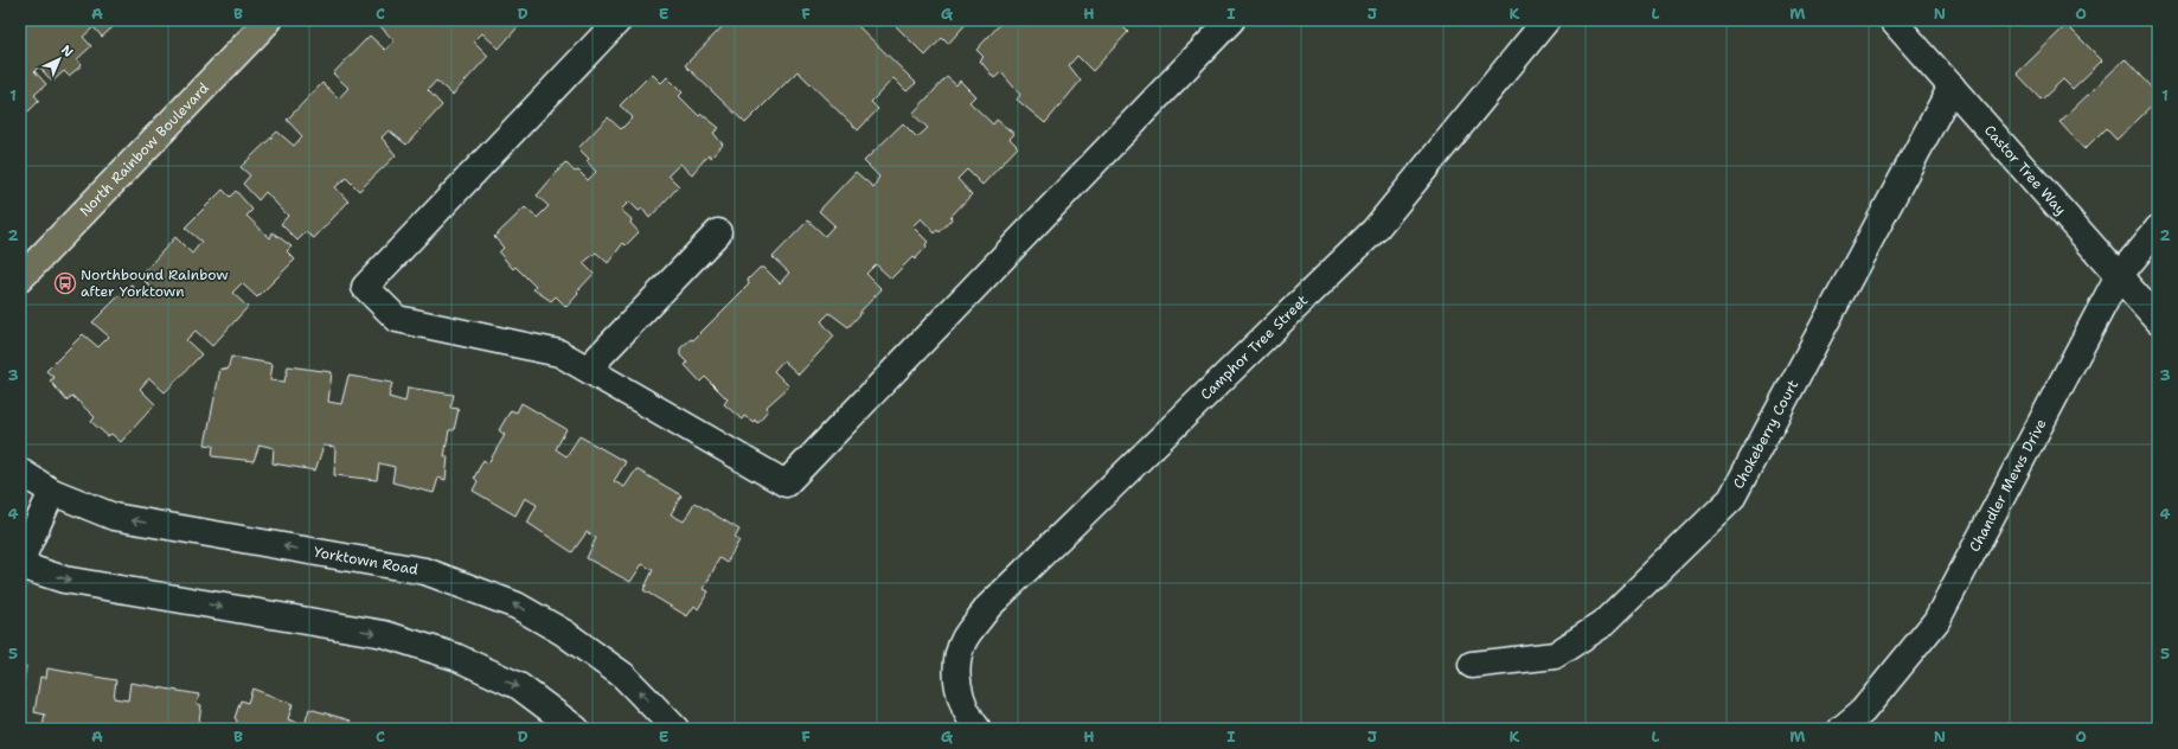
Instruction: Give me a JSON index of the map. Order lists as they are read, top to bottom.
{
  "streets": {
    "main road": ["North Rainbow Boulevard"],
    "street": [
      "Castor Tree Way",
      "Camphor Tree Street",
      "Chokeberry Court",
      "Chandler Mews Drive",
      "Yorktown Road"
    ]
  },
  "crossings": [
    ["Castor Tree Way", "Chokeberry Court"],
    ["Castor Tree Way", "Chandler Mews Drive"]
  ],
  "places": {
    "bus stop": ["Northbound Rainbow after Yorktown"]
  },
  "north": "top right",
  "grid": {
    "columns": [
      "A",
      "B",
      "C",
      "D",
      "E",
      "F",
      "G",
      "H",
      "I",
      "J",
      "K",
      "L",
      "M",
      "N",
      "O"
    ],
    "rows": [
      "1",
      "2",
      "3",
      "4",
      "5"
    ]
  }
}
